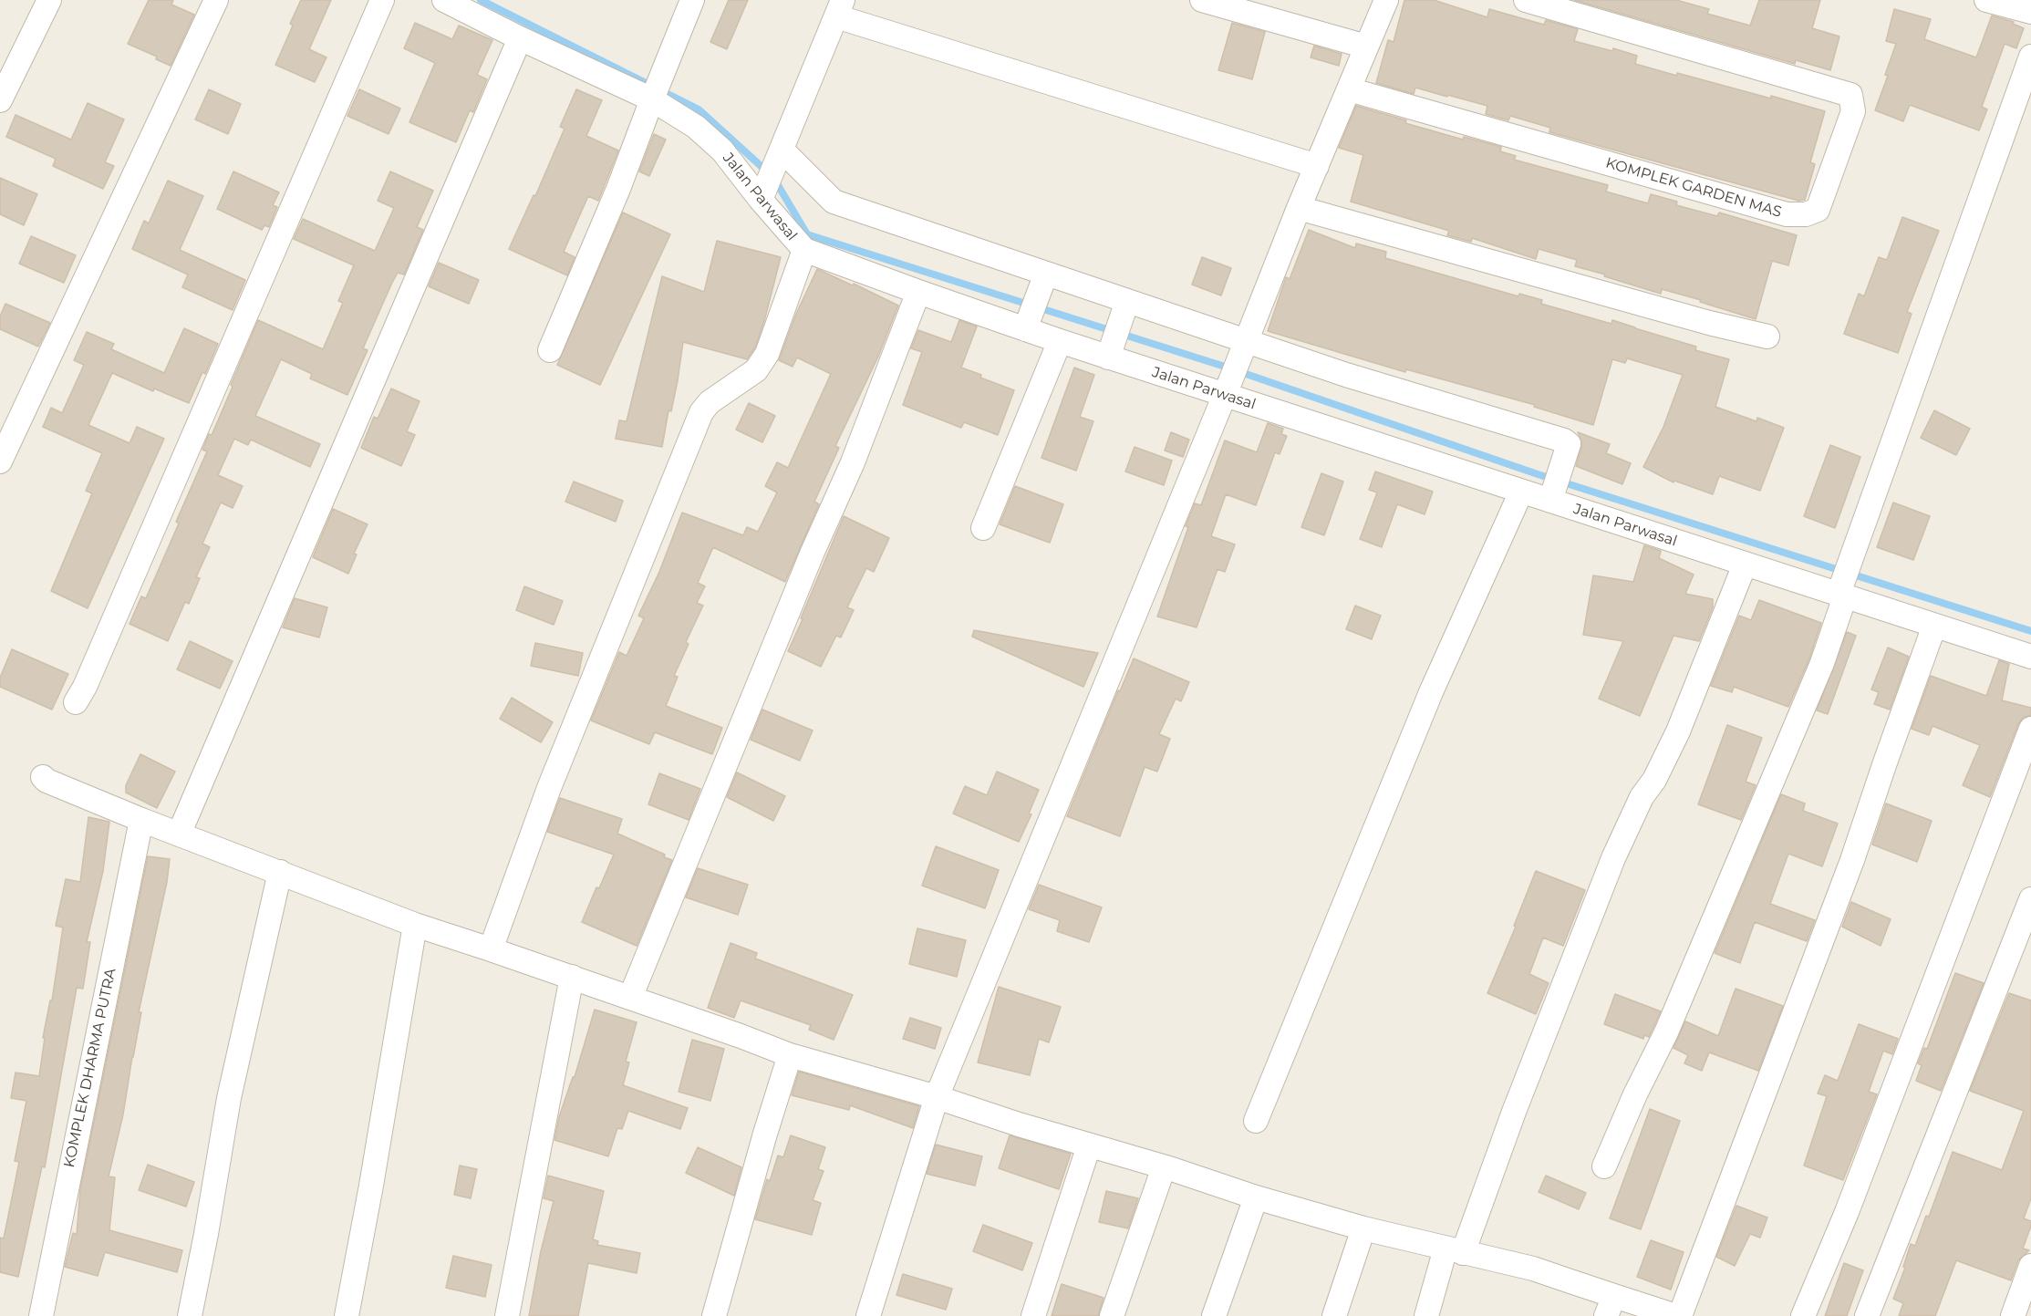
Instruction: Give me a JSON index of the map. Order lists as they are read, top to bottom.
{
  "streets": {
    "street": ["KOMPLEK GARDEN MAS", "Jalan Parwasal", "KOMPLEK DHARMA PUTRA"]
  }
}
